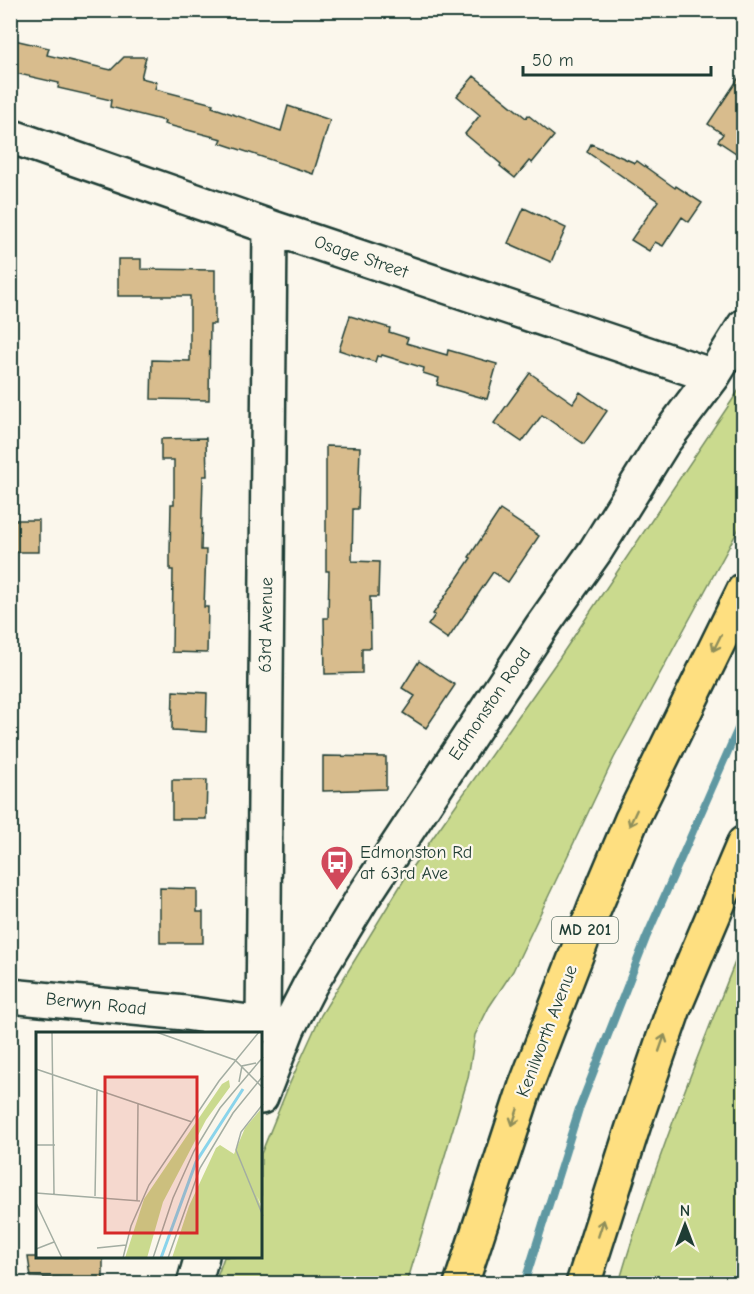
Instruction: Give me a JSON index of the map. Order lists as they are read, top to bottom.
{
  "streets": {
    "main road": ["MD 201", "Kenilworth Avenue"],
    "street": [
      "Osage Street",
      "63rd Avenue",
      "Edmonston Road",
      "Berwyn Road"
    ]
  },
  "crossings": [
    ["Osage Street", "63rd Avenue"],
    ["Osage Street", "Edmonston Road"],
    ["63rd Avenue", "Edmonston Road"],
    ["63rd Avenue", "Berwyn Road"],
    ["Edmonston Road", "Berwyn Road"]
  ],
  "places": {
    "bus stop": ["Edmonston Rd at 63rd Ave"]
  },
  "scale_bar": "50 m",
  "north": "top"
}
